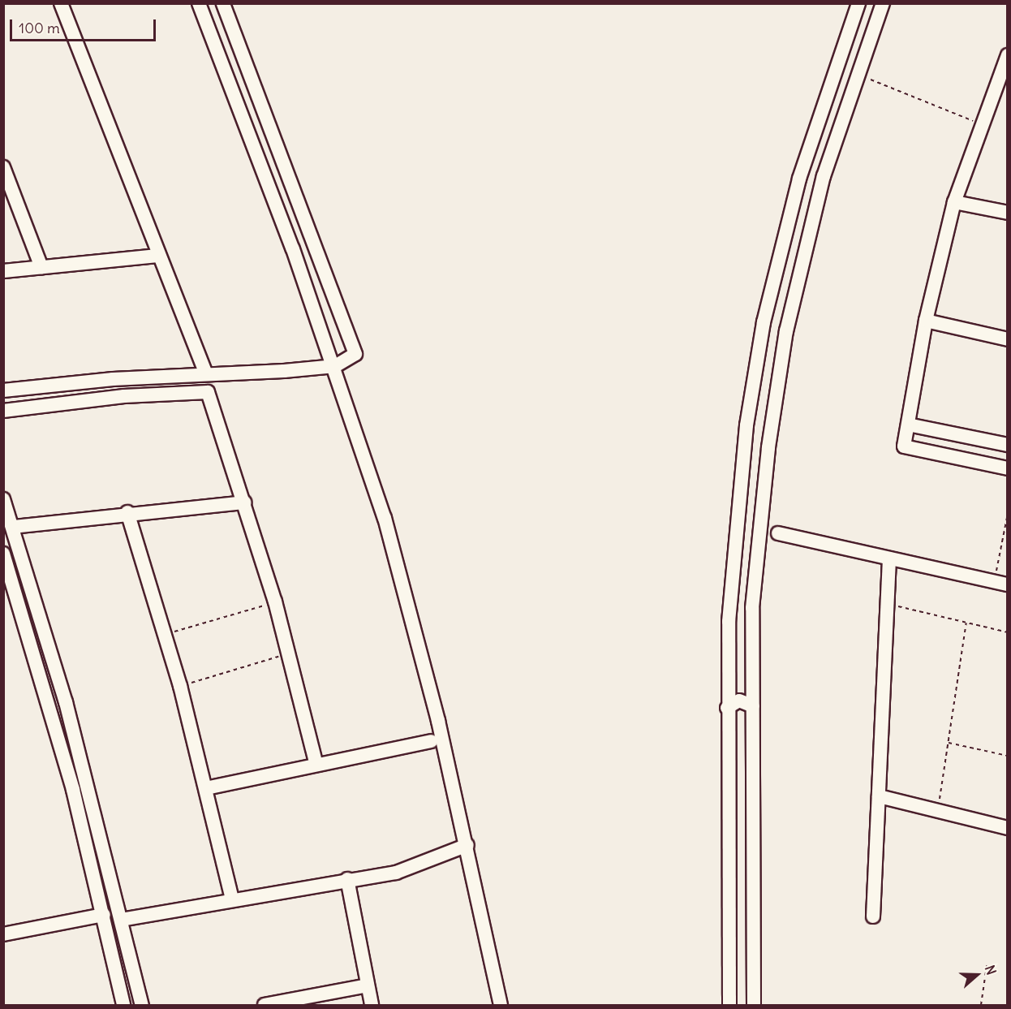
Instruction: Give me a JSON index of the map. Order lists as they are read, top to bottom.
{
  "scale_bar": "100 m",
  "north": "right"
}
